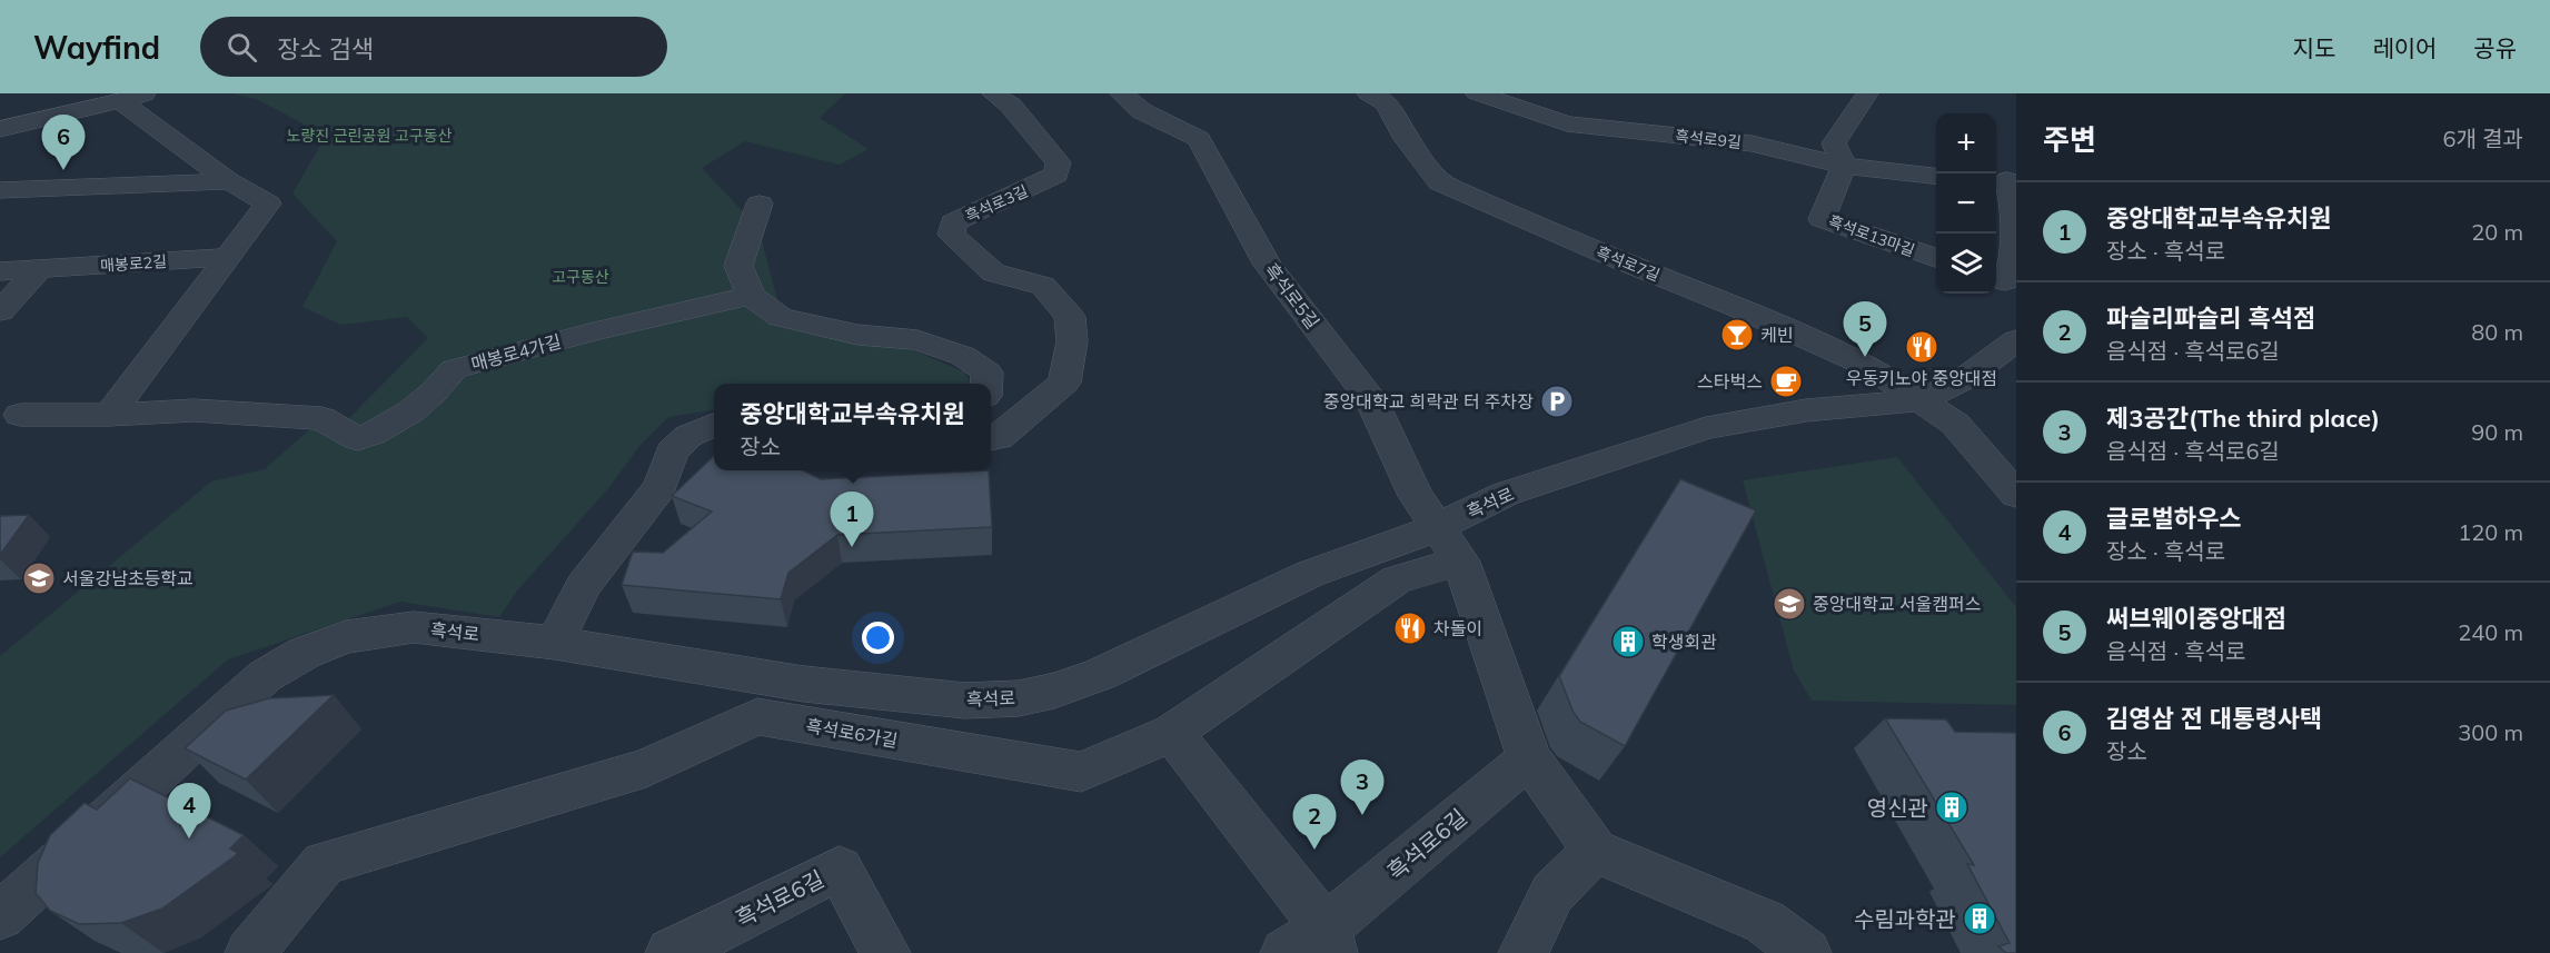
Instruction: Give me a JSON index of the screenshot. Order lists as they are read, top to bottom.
{
  "streets": {
    "street": [
      "흑석로9길",
      "흑석로3길",
      "흑석로13마길",
      "매봉로2길",
      "흑석로7길",
      "흑석로5길",
      "매봉로4가길",
      "흑석로",
      "흑석로6가길",
      "흑석로6길"
    ]
  },
  "crossings": [
    ["흑석로9길", "흑석로13마길"],
    ["흑석로7길", "흑석로"],
    ["흑석로5길", "흑석로"],
    ["흑석로5길", "흑석로6가길"],
    ["흑석로", "흑석로6가길"],
    ["흑석로6가길", "흑석로6길"]
  ],
  "parks": ["노량진 근린공원 고구동산", "고구동산"],
  "places": {
    "bar": ["케빈"],
    "restaurant": ["우동키노야 중앙대점", "차돌이"],
    "cafe": ["스타벅스"],
    "parking": ["중앙대학교 희락관 터 주차장"],
    "school or university": ["서울강남초등학교", "중앙대학교 서울캠퍼스"],
    "building": ["학생회관", "영신관", "수림과학관"]
  },
  "page": {
    "header": "Wayfind",
    "search": "장소 검색",
    "nav": ["지도", "레이어", "공유"],
    "heading": ["주변", "6개 결과"],
    "map_buttons": ["+", "−"],
    "pins": [
      "6",
      "5",
      "1",
      "3",
      "4",
      "2"
    ],
    "list": [
      {
        "mark": "1",
        "name": "중앙대학교부속유치원",
        "note": "장소 · 흑석로",
        "value": "20 m"
      },
      {
        "mark": "2",
        "name": "파슬리파슬리 흑석점",
        "note": "음식점 · 흑석로6길",
        "value": "80 m"
      },
      {
        "mark": "3",
        "name": "제3공간(The third place)",
        "note": "음식점 · 흑석로6길",
        "value": "90 m"
      },
      {
        "mark": "4",
        "name": "글로벌하우스",
        "note": "장소 · 흑석로",
        "value": "120 m"
      },
      {
        "mark": "5",
        "name": "써브웨이중앙대점",
        "note": "음식점 · 흑석로",
        "value": "240 m"
      },
      {
        "mark": "6",
        "name": "김영삼 전 대통령사택",
        "note": "장소",
        "value": "300 m"
      }
    ],
    "popup": ["중앙대학교부속유치원", "장소"]
  }
}
